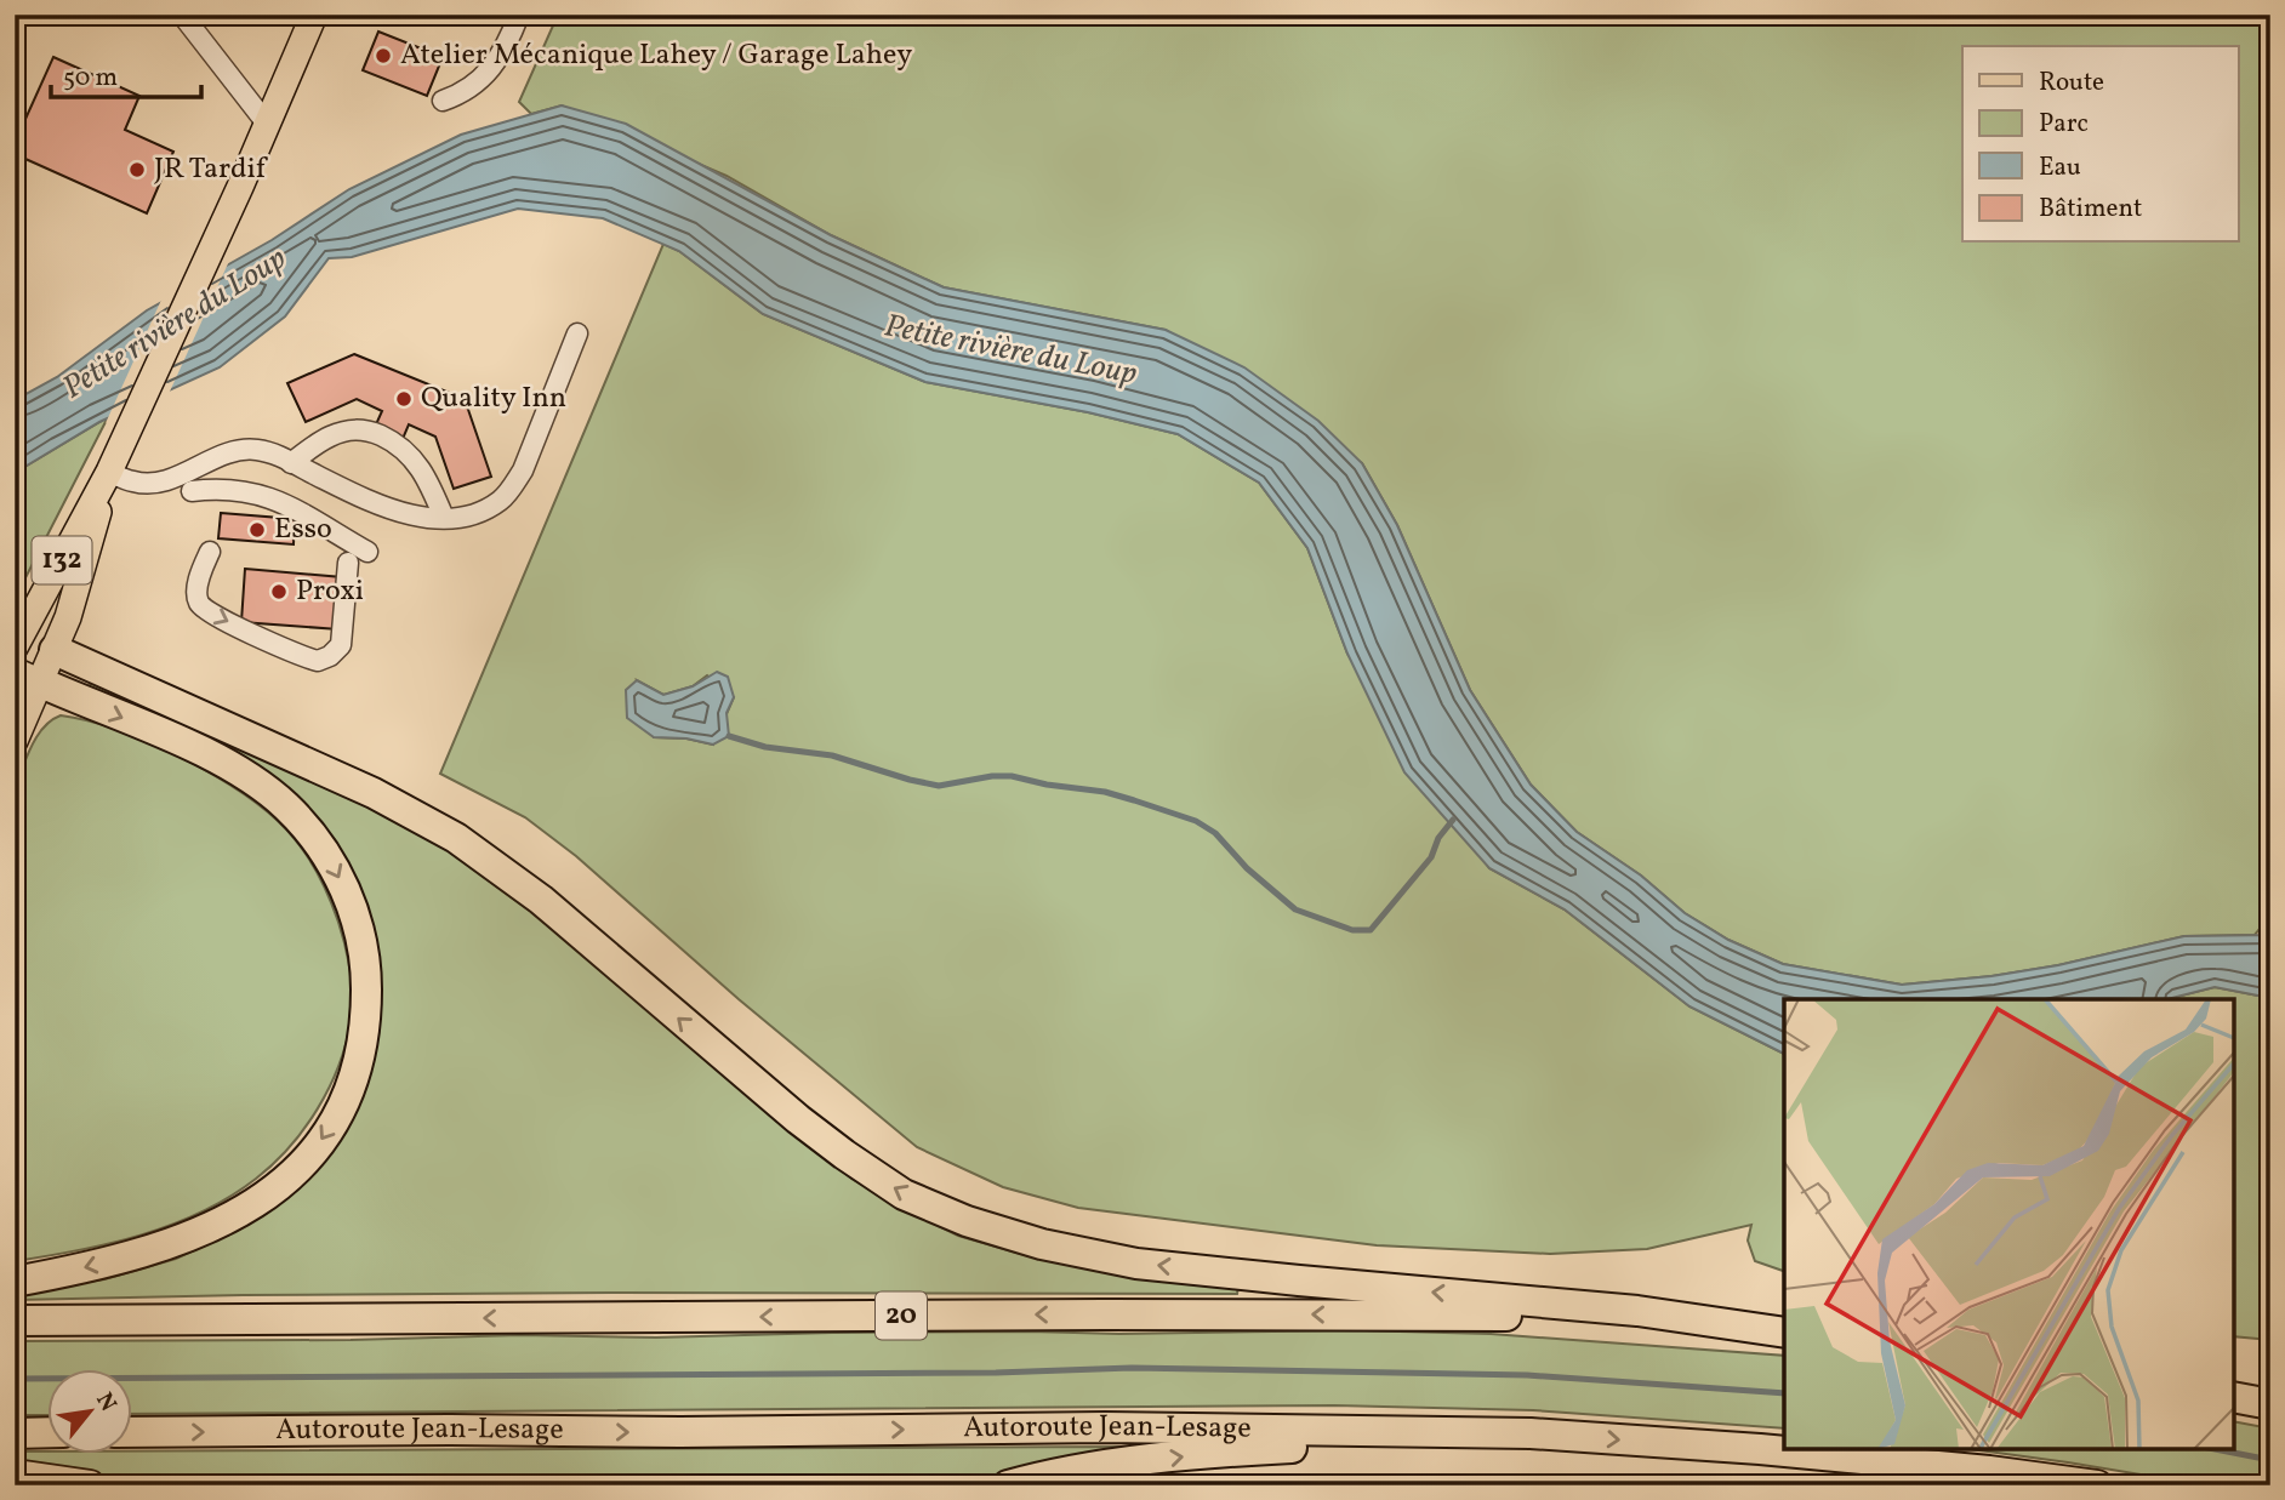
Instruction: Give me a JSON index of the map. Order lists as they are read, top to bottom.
{
  "streets": {
    "highway": ["20", "Autoroute Jean-Lesage"],
    "main road": ["132"]
  },
  "water": ["Petite rivière du Loup"],
  "places": [
    "Atelier Mécanique Lahey / Garage Lahey",
    "JR Tardif",
    "Quality Inn",
    "Esso",
    "Proxi"
  ],
  "legend": [
    "Route",
    "Parc",
    "Eau",
    "Bâtiment"
  ],
  "scale_bar": "50 m",
  "north": "top right"
}
